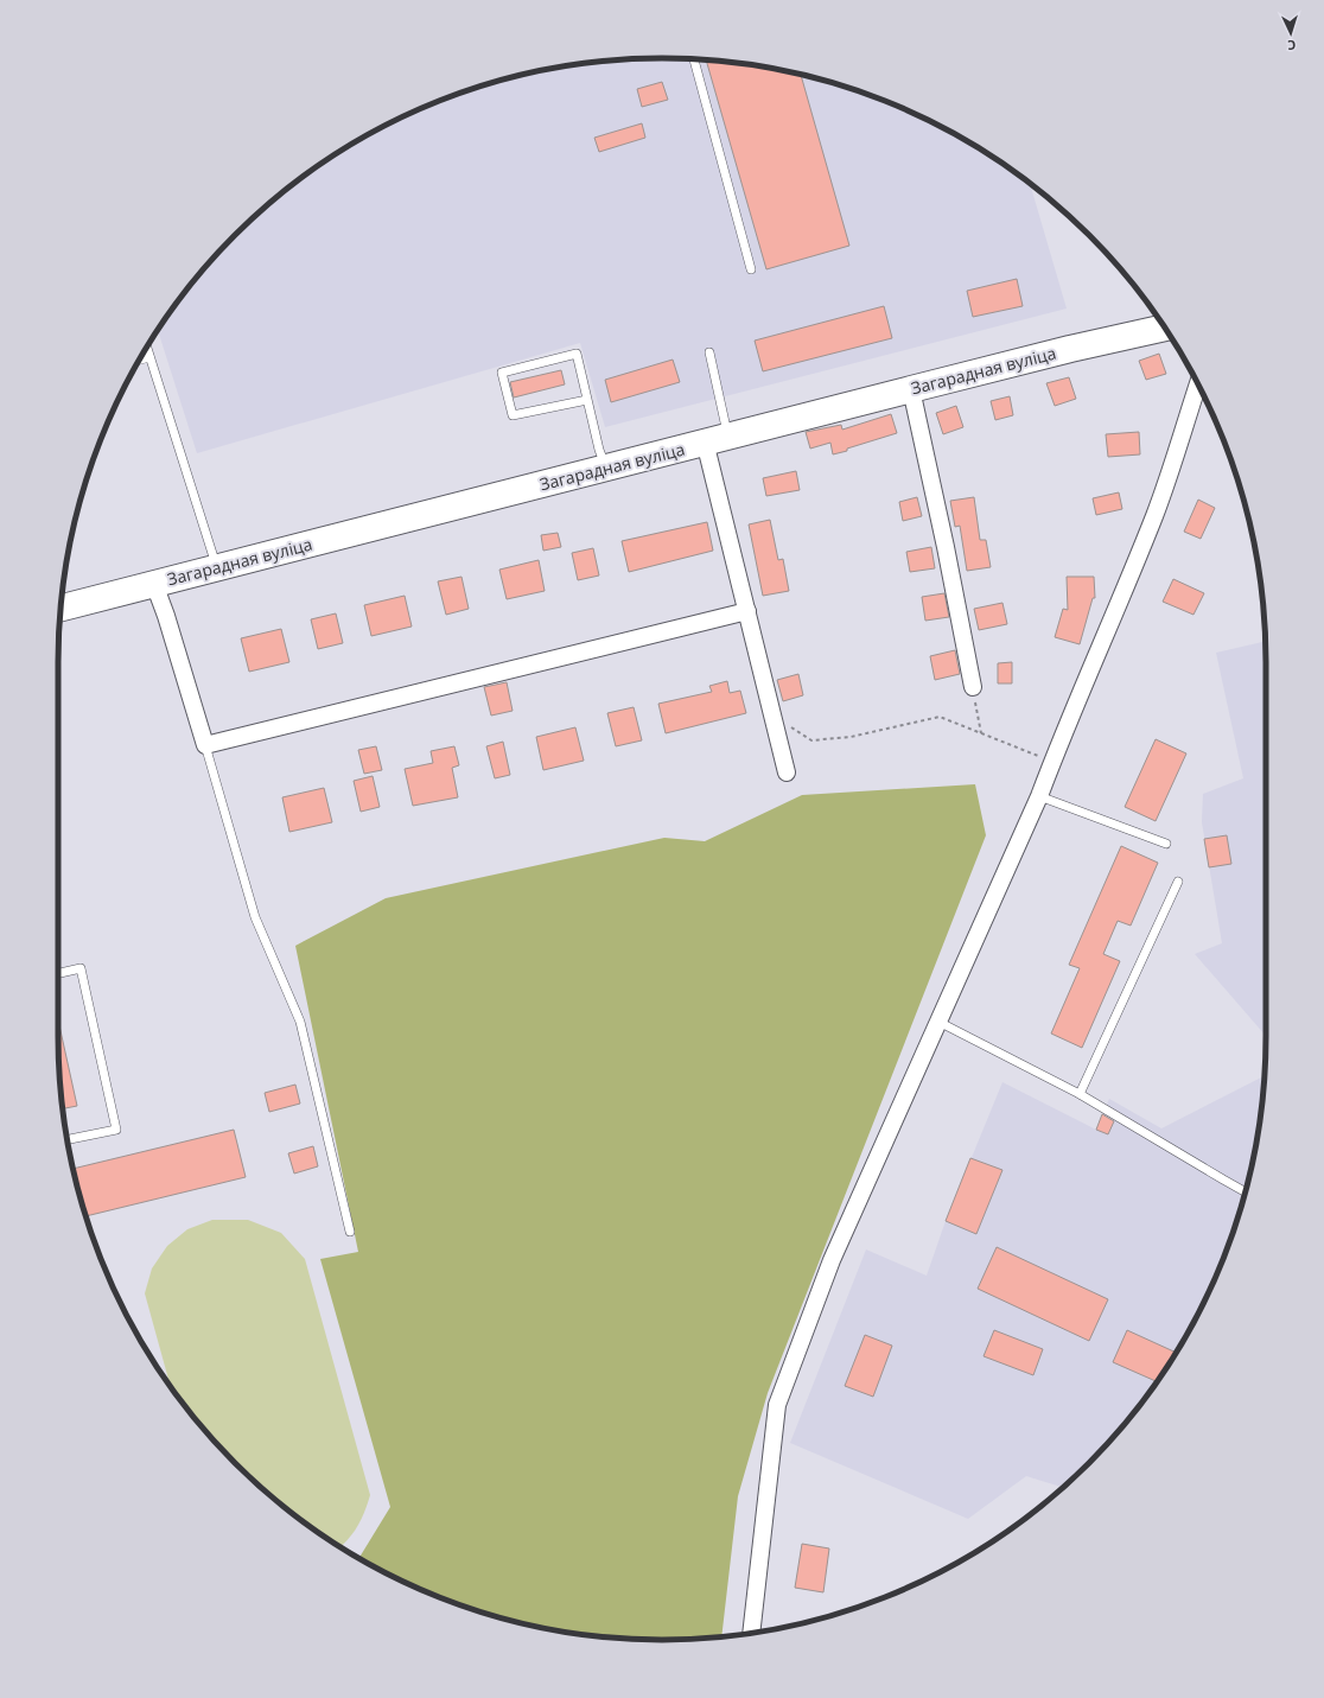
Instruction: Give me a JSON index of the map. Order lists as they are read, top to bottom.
{
  "streets": {
    "main road": ["Загарадная вуліца"]
  },
  "north": "bottom"
}
